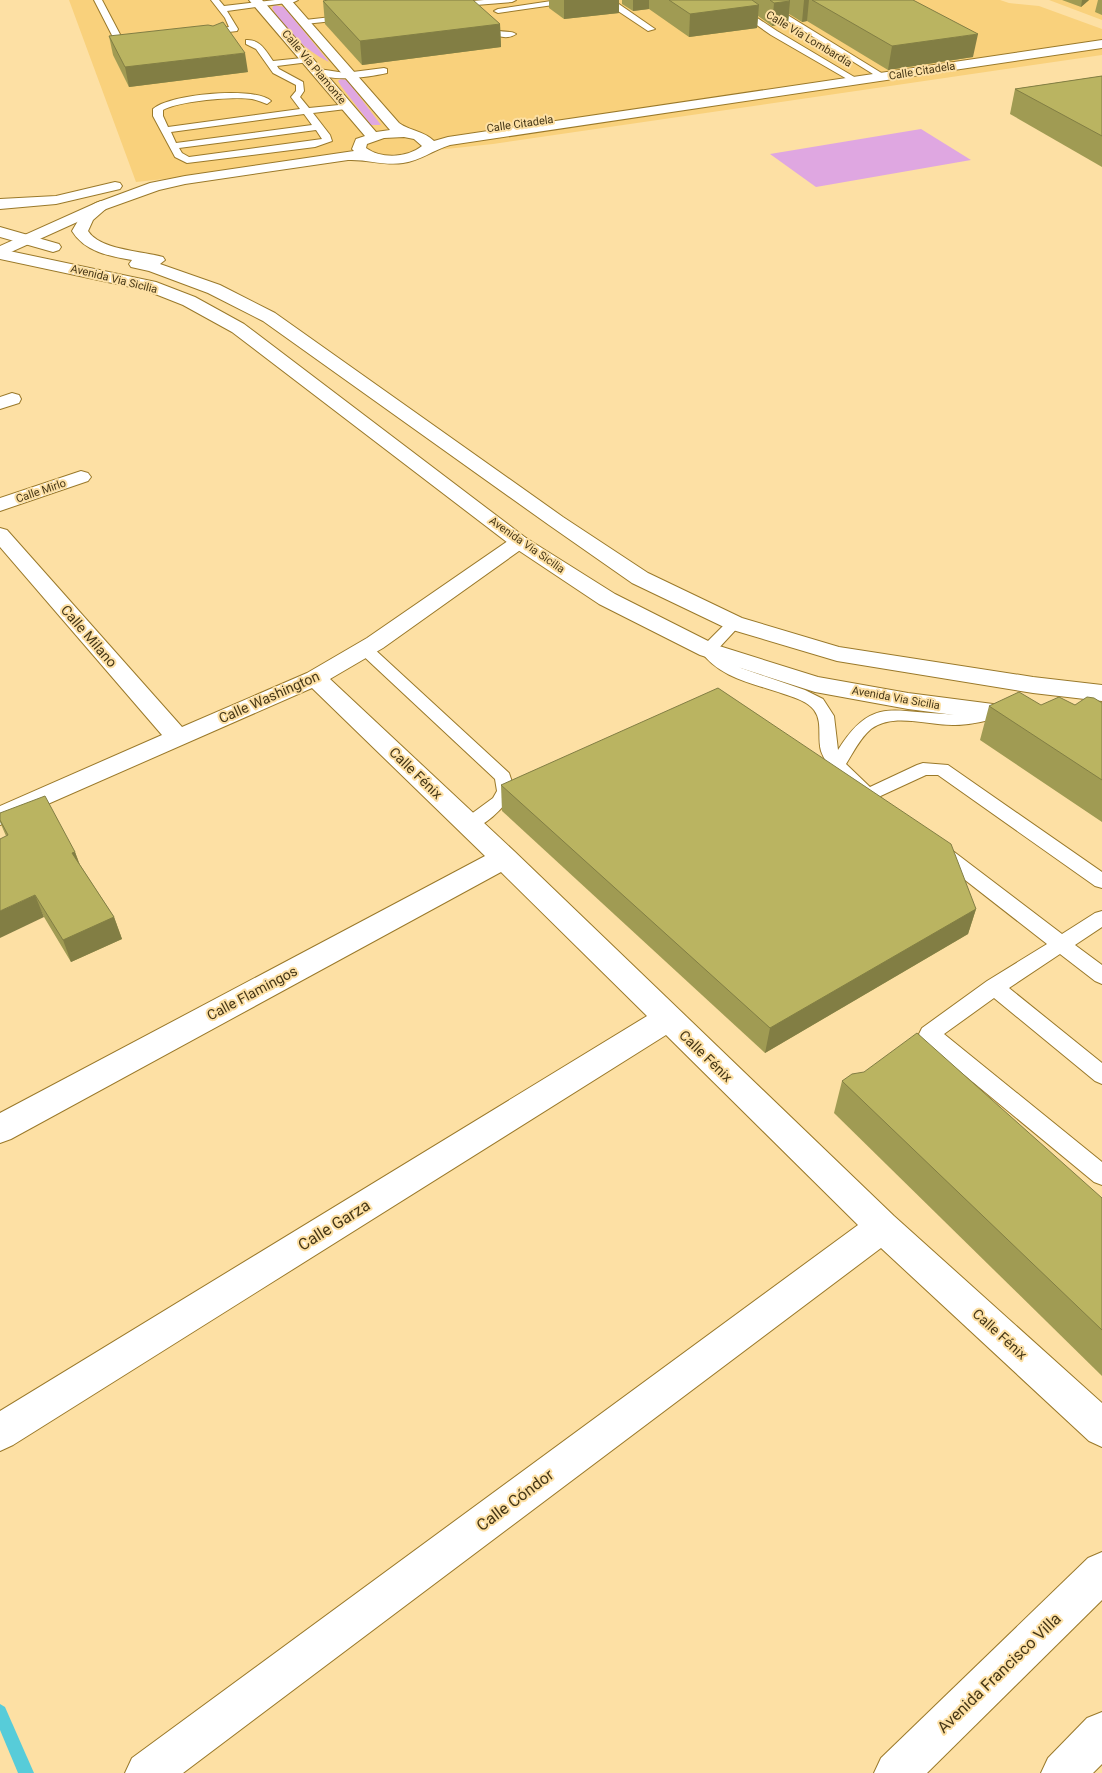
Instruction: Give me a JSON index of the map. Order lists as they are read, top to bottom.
{
  "streets": {
    "street": [
      "Calle Vía Piamonte",
      "Calle Citadela",
      "Avenida Via Sicilia",
      "Calle Mirlo",
      "Calle Milano",
      "Calle Washington",
      "Calle Fénix",
      "Calle Flamingos",
      "Calle Garza",
      "Calle Cóndor",
      "Avenida Francisco Villa"
    ],
    "lane": ["Calle Vía Lombardía"]
  },
  "crossings": [
    ["Calle Vía Lombardía", "Calle Citadela"],
    ["Calle Vía Piamonte", "Calle Citadela"],
    ["Avenida Via Sicilia", "Calle Washington"],
    ["Calle Milano", "Calle Washington"],
    ["Calle Washington", "Calle Fénix"],
    ["Calle Fénix", "Calle Flamingos"],
    ["Calle Fénix", "Calle Garza"],
    ["Calle Fénix", "Calle Cóndor"]
  ]
}
